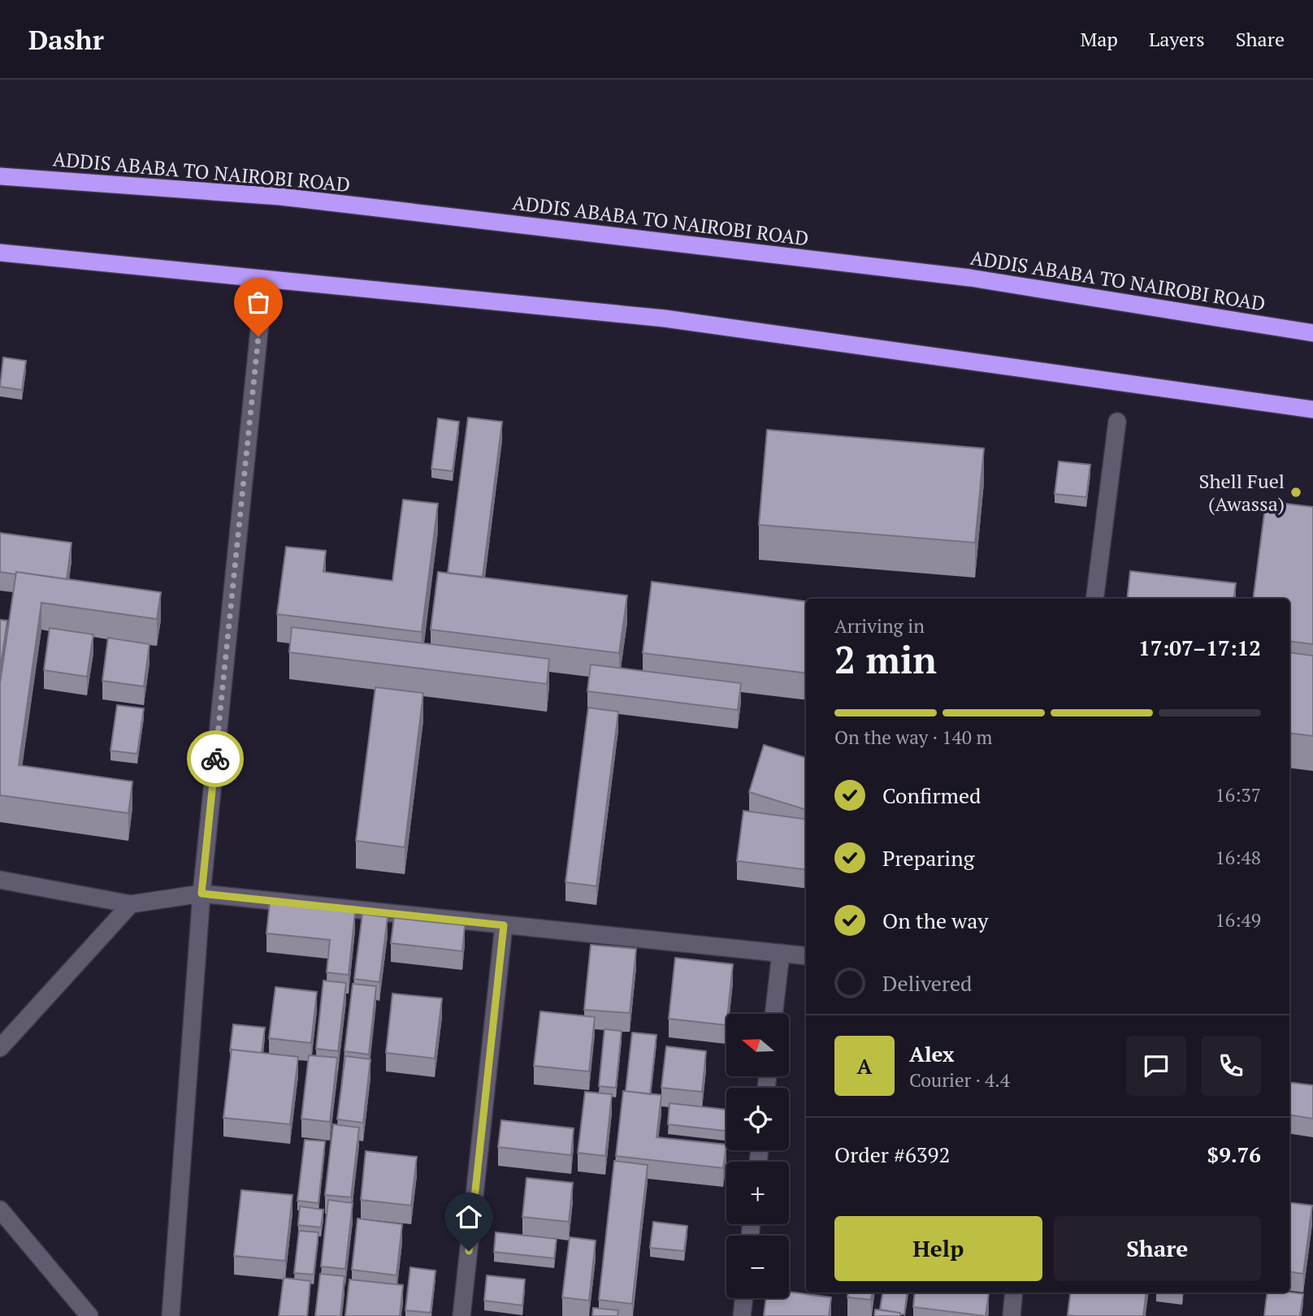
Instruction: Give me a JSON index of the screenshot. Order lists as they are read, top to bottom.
{
  "streets": {
    "highway": ["ADDIS ABABA TO NAIROBI ROAD"]
  },
  "places": ["Shell Fuel (Awassa)"],
  "north": "left",
  "page": {
    "header": "Dashr",
    "nav": ["Map", "Layers", "Share"],
    "heading": ["2 min", "Arriving in", "17:07–17:12"],
    "panel": [
      "Alex",
      "Courier · 4.4",
      "Order #6392",
      "$9.76"
    ],
    "bar": "On the way · 140 m",
    "list": [
      ["Confirmed", "16:37"],
      ["Preparing", "16:48"],
      ["On the way", "16:49"],
      "Delivered"
    ],
    "map_buttons": ["+", "−"],
    "round": "A",
    "buttons": ["Help", "Share"]
  }
}
